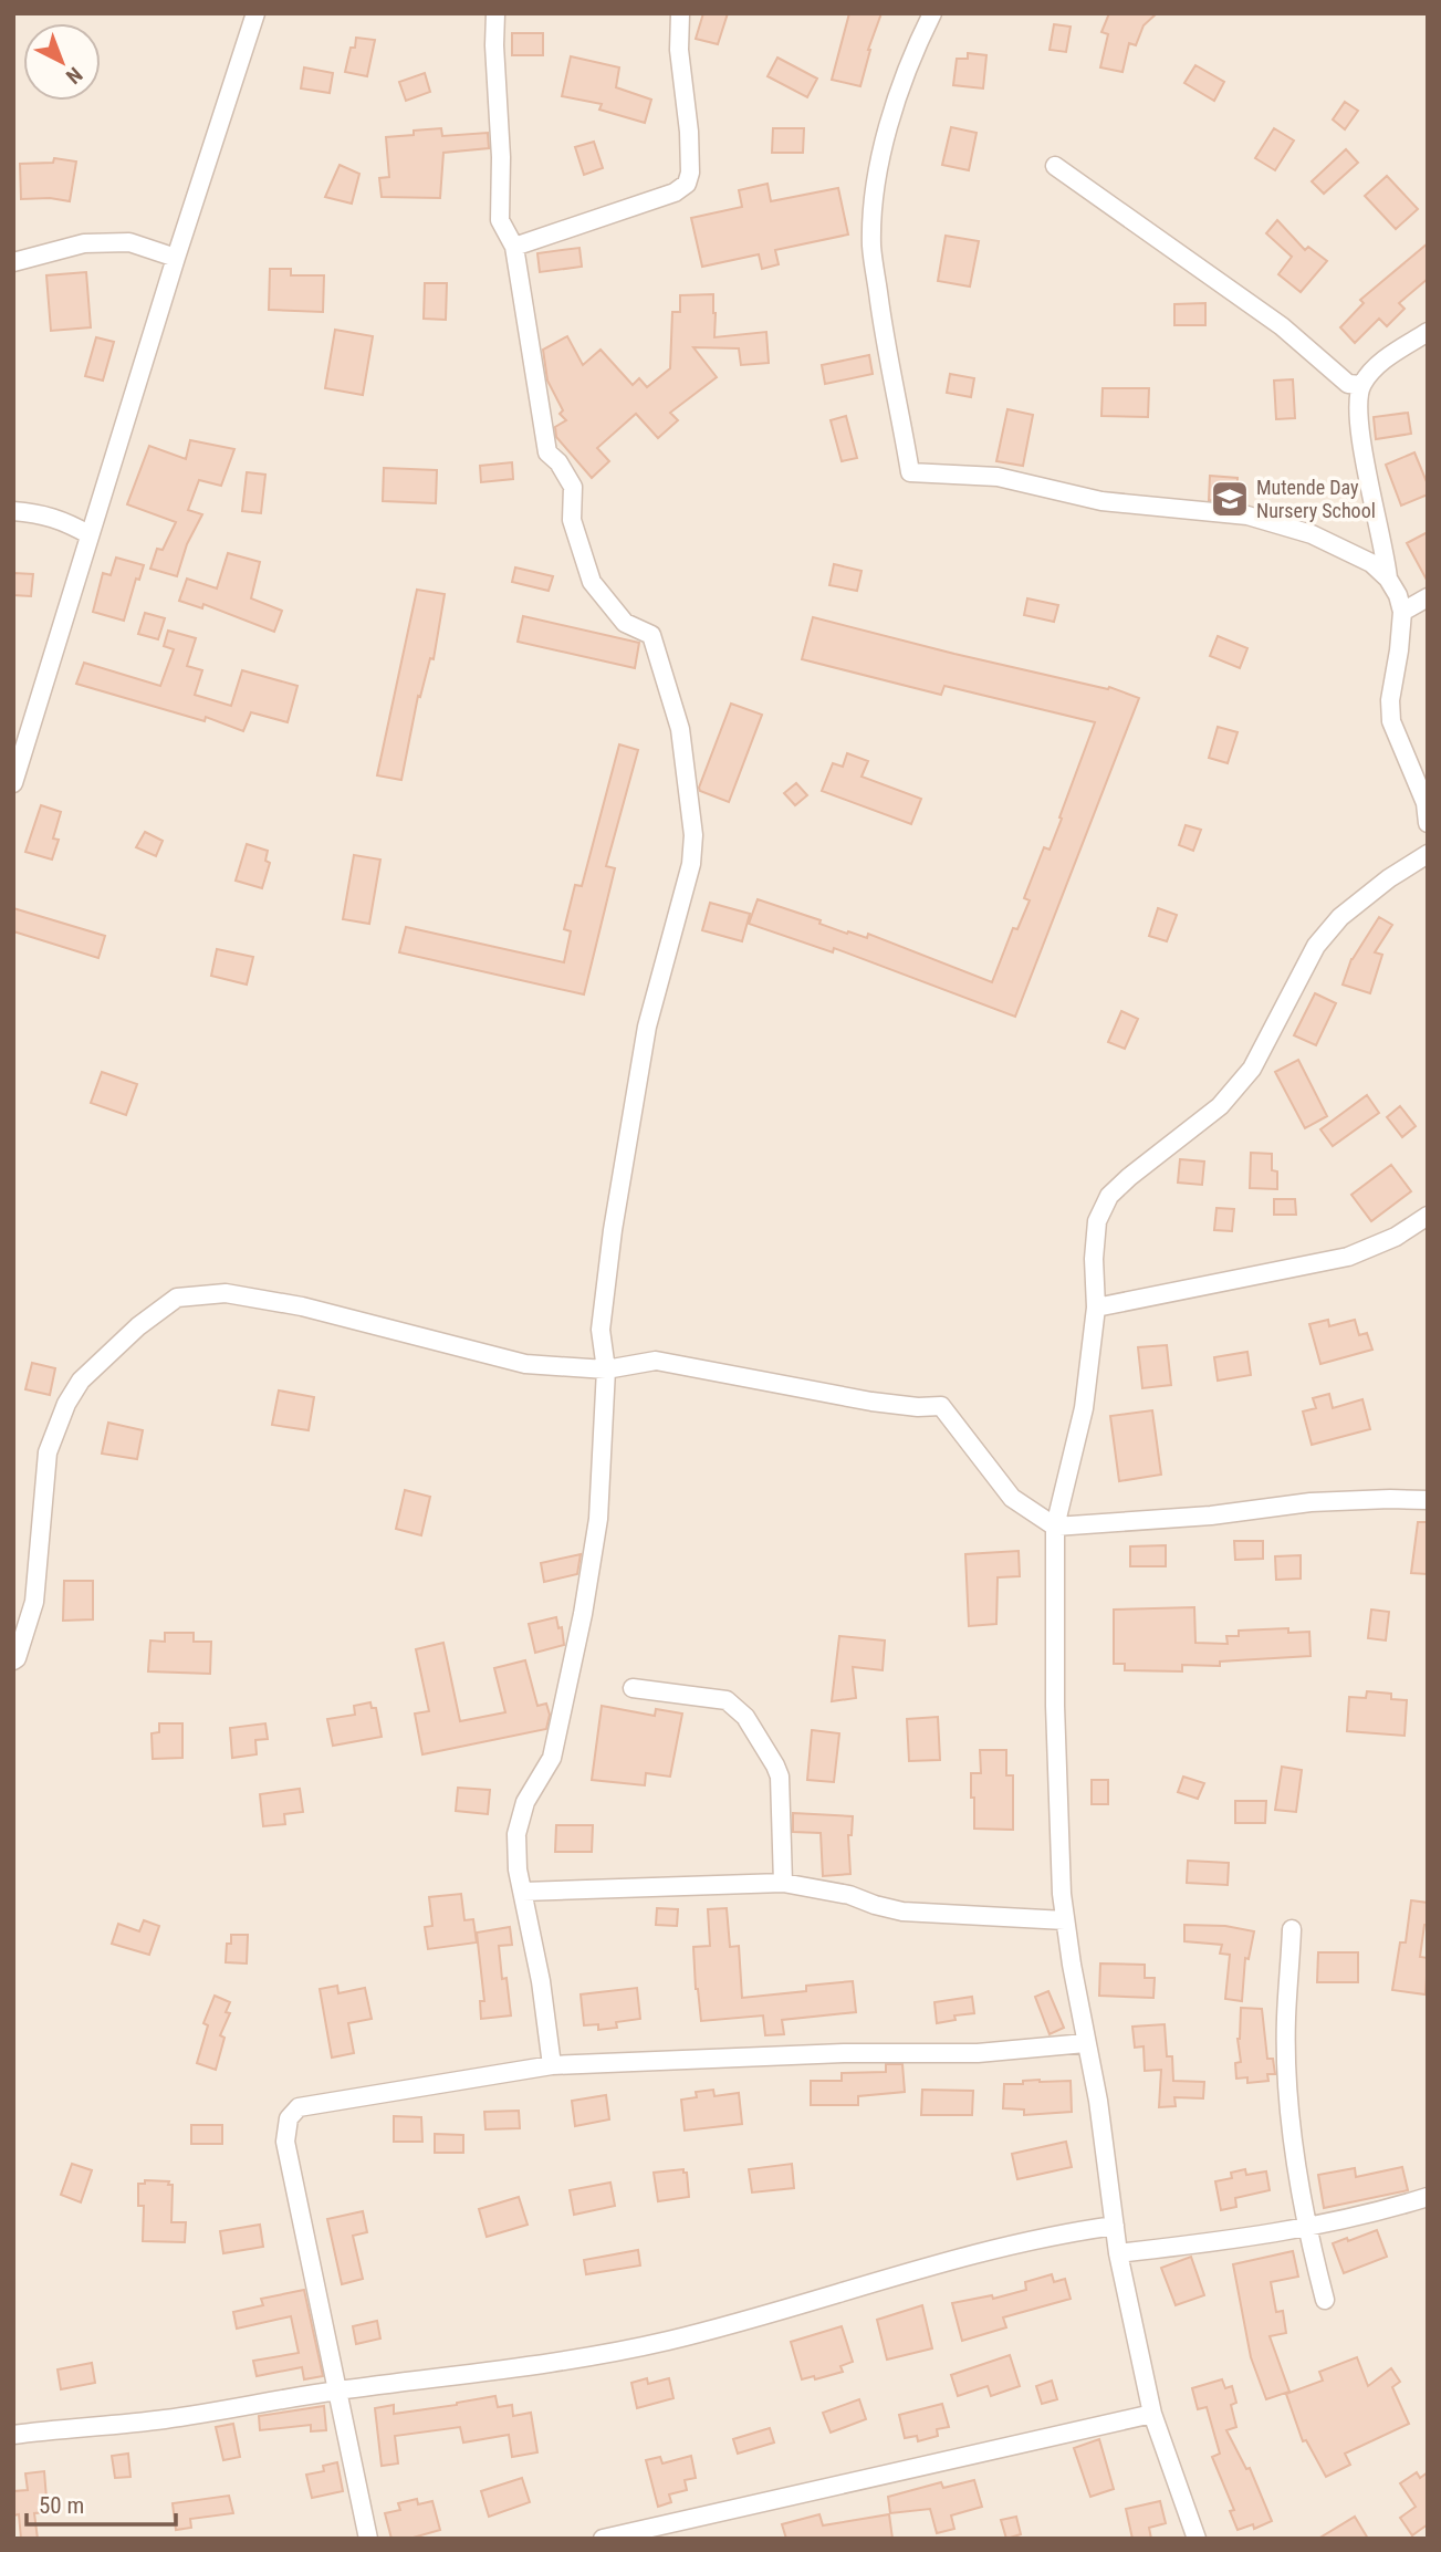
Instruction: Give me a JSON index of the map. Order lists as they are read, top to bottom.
{
  "places": {
    "school or university": ["Mutende Day Nursery School"]
  },
  "scale_bar": "50 m",
  "north": "bottom right"
}
